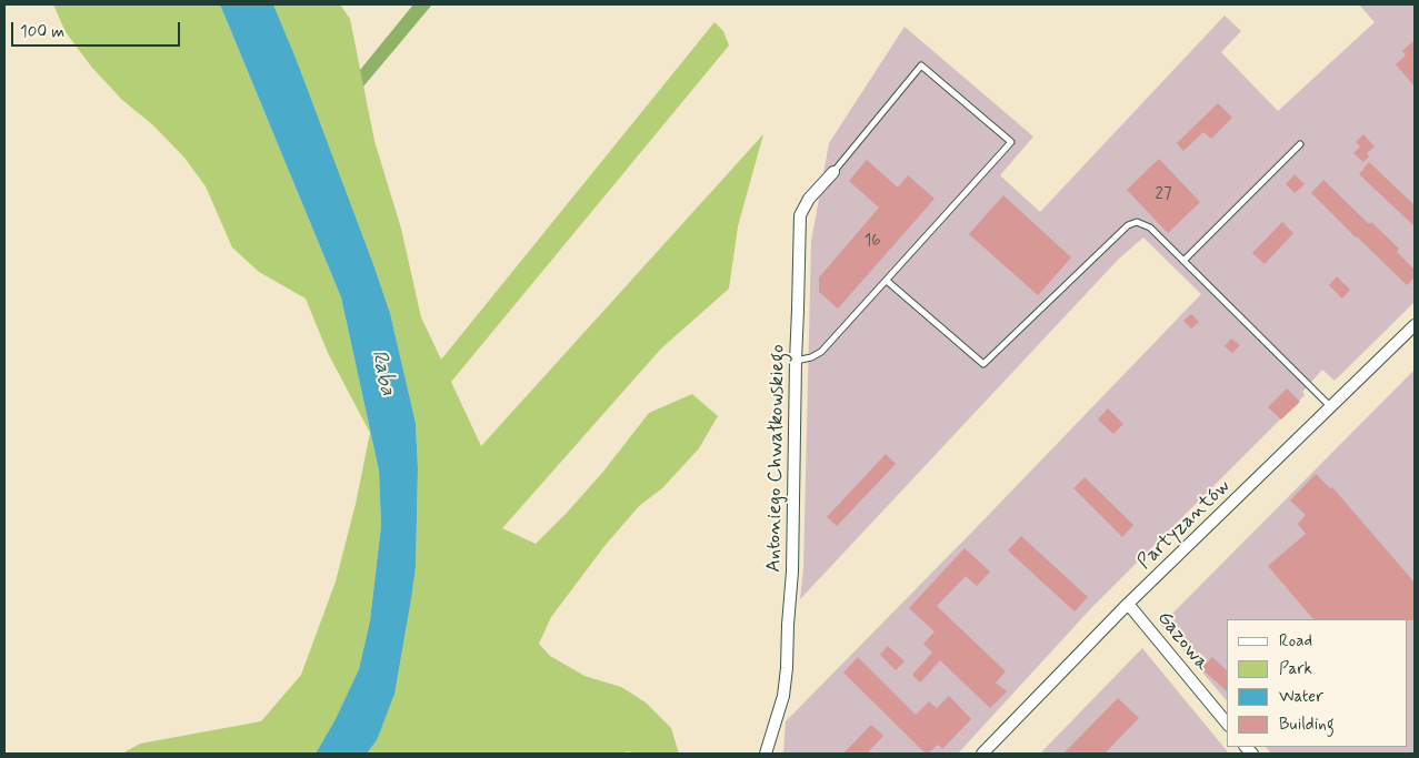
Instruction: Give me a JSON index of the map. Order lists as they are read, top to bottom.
{
  "streets": {
    "street": ["Antoniego Chwałkowskiego", "Partyzantów", "Gazowa"]
  },
  "crossings": [
    ["Partyzantów", "Gazowa"]
  ],
  "water": ["Raba"],
  "house_numbers": ["27", "16"],
  "legend": [
    "Road",
    "Park",
    "Water",
    "Building"
  ],
  "scale_bar": "100 m"
}
